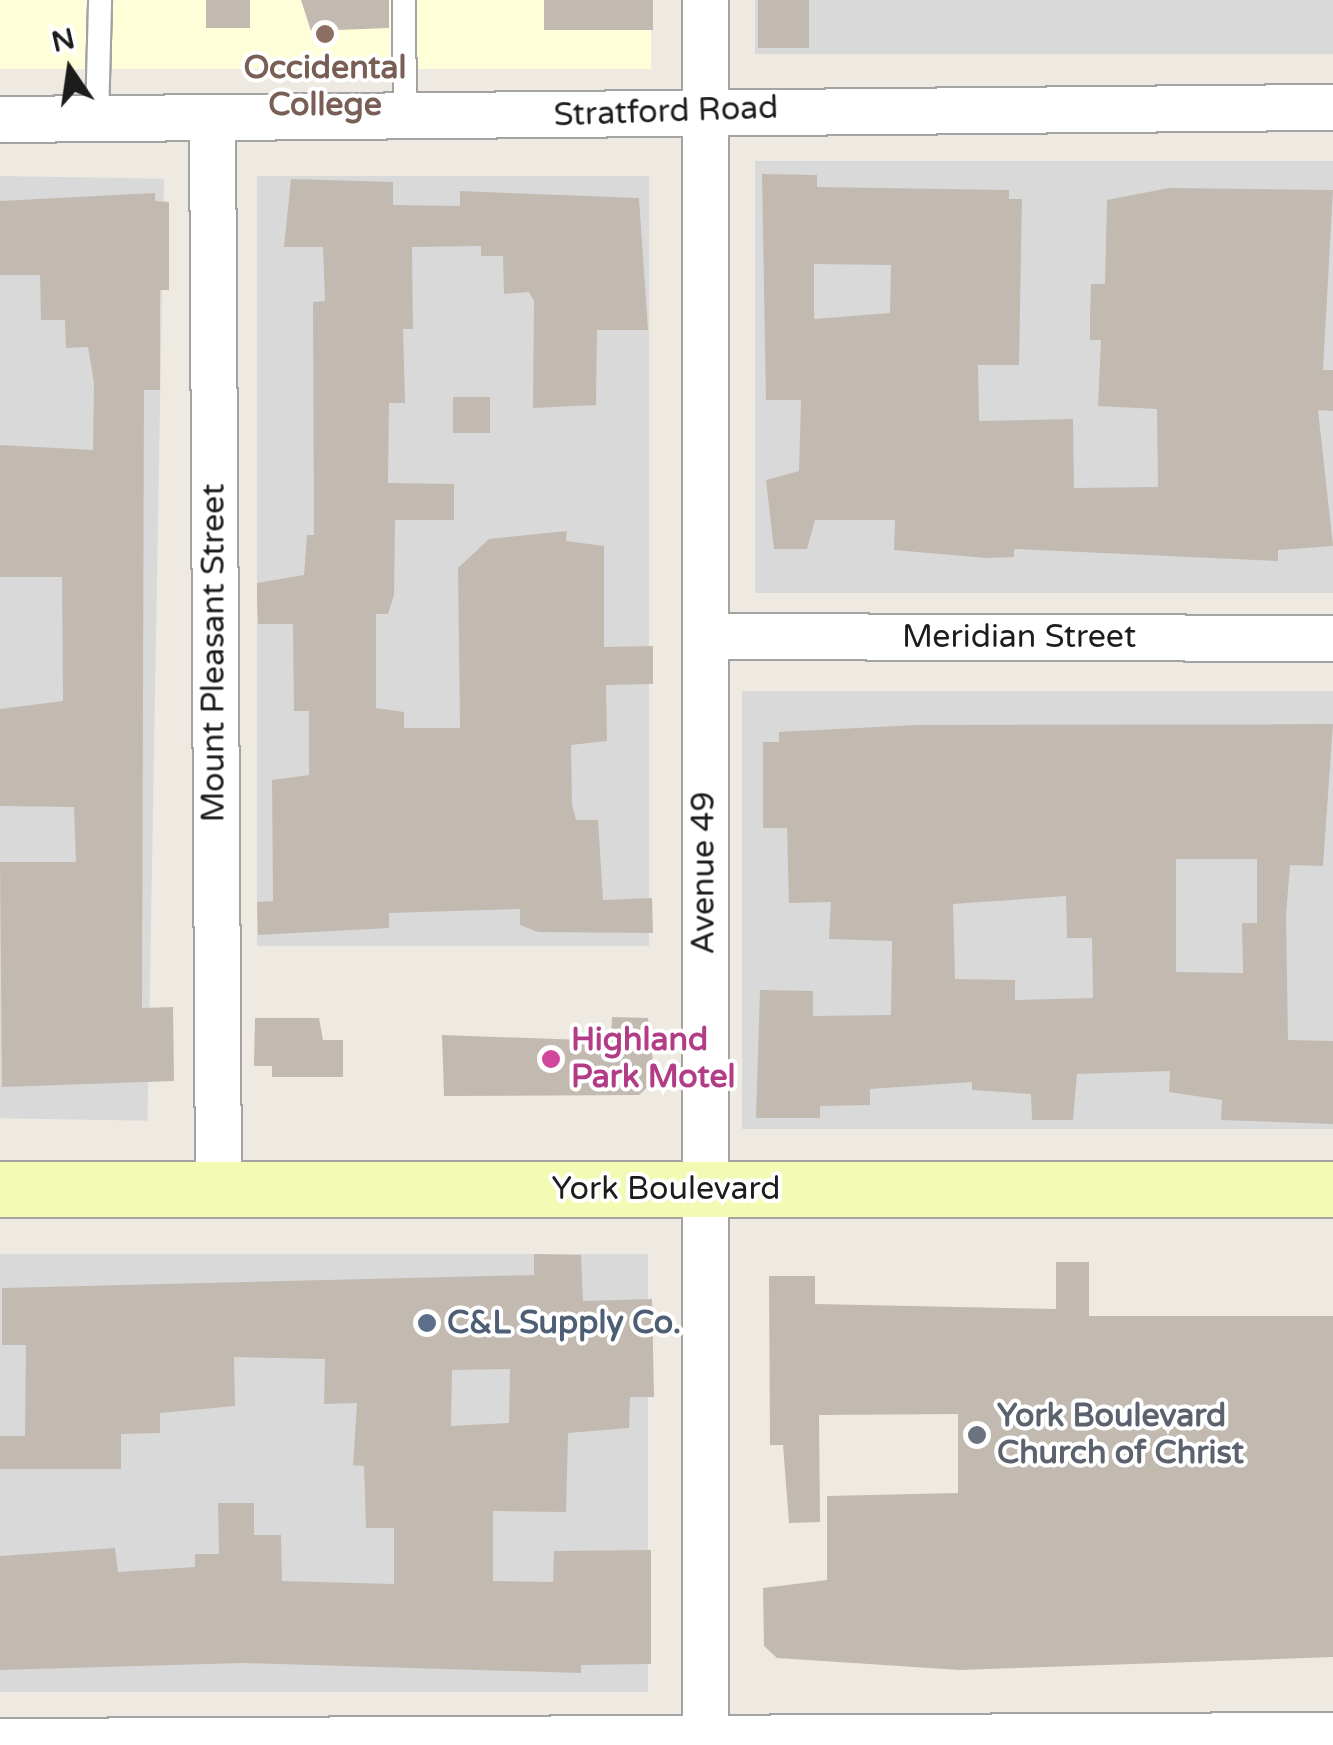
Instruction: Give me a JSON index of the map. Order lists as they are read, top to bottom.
{
  "streets": {
    "main road": ["York Boulevard"],
    "street": [
      "Stratford Road",
      "Meridian Street",
      "Mount Pleasant Street",
      "Avenue 49"
    ]
  },
  "crossings": [
    ["Stratford Road", "Mount Pleasant Street"],
    ["Stratford Road", "Avenue 49"],
    ["Meridian Street", "Avenue 49"],
    ["Mount Pleasant Street", "York Boulevard"],
    ["Avenue 49", "York Boulevard"]
  ],
  "places": [
    "Occidental College",
    "Highland Park Motel",
    "C&L Supply Co.",
    "York Boulevard Church of Christ"
  ],
  "north": "top"
}
